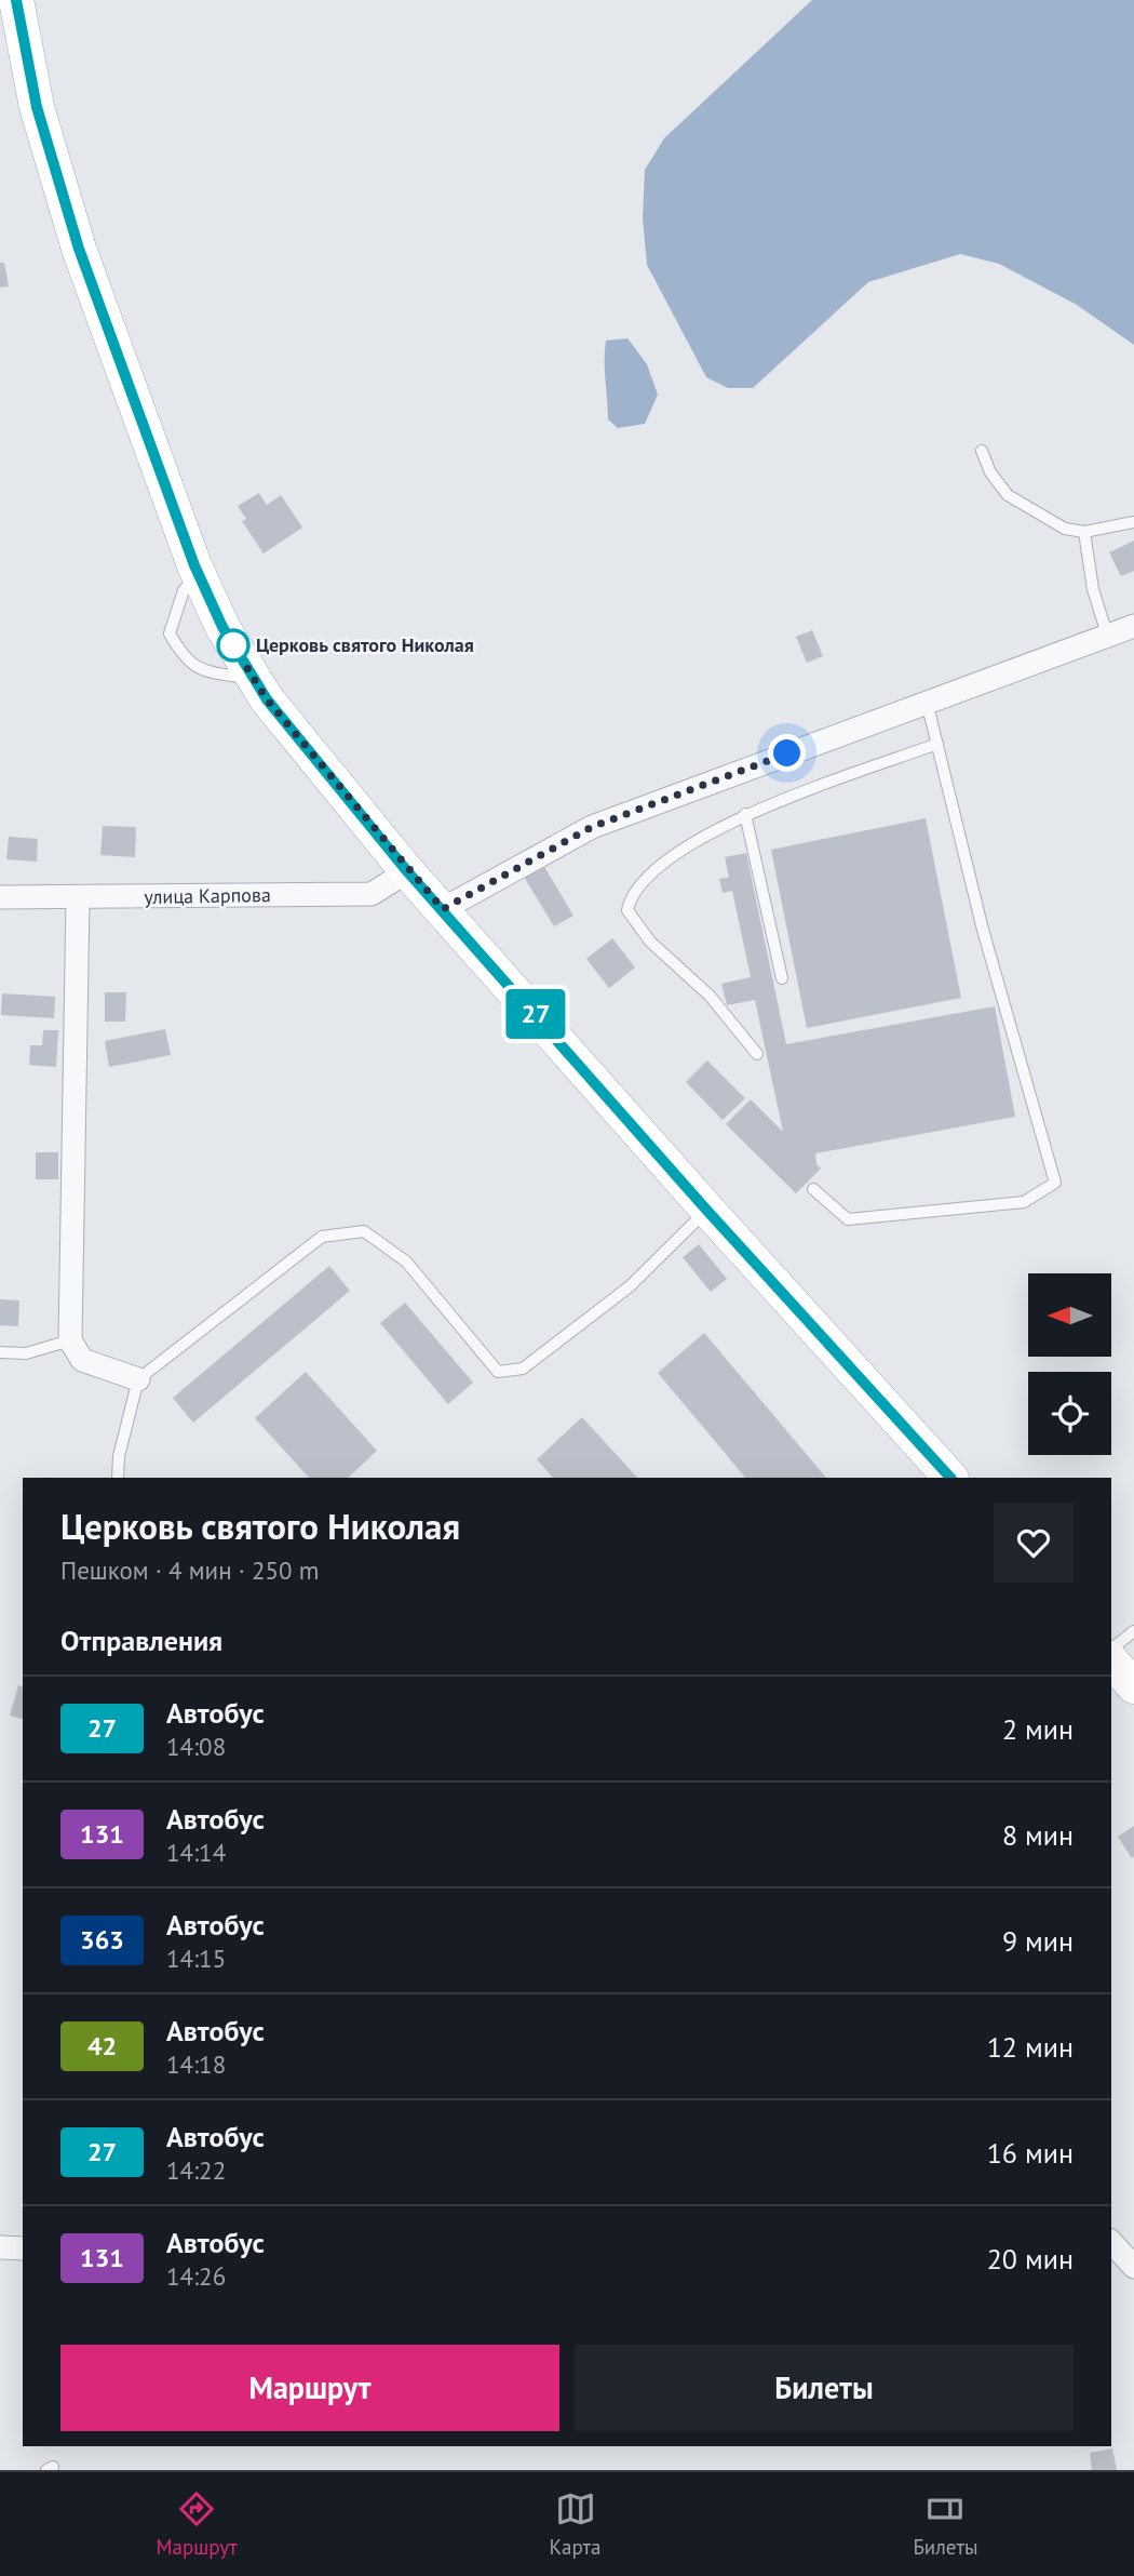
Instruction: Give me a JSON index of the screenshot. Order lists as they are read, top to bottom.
{
  "streets": {
    "street": ["улица Карпова"]
  },
  "places": ["Церковь святого Николая"],
  "lines": ["bus line 27"],
  "north": "left",
  "page": {
    "on_map": "27",
    "heading": [
      ["Церковь святого Николая", "Пешком · 4 мин · 250 m"],
      "Отправления"
    ],
    "list": [
      {
        "mark": "27",
        "name": "Автобус",
        "note": "14:08",
        "value": "2 мин"
      },
      {
        "mark": "131",
        "name": "Автобус",
        "note": "14:14",
        "value": "8 мин"
      },
      {
        "mark": "363",
        "name": "Автобус",
        "note": "14:15",
        "value": "9 мин"
      },
      {
        "mark": "42",
        "name": "Автобус",
        "note": "14:18",
        "value": "12 мин"
      },
      {
        "mark": "27",
        "name": "Автобус",
        "note": "14:22",
        "value": "16 мин"
      },
      {
        "mark": "131",
        "name": "Автобус",
        "note": "14:26",
        "value": "20 мин"
      }
    ],
    "buttons": ["Маршрут", "Билеты"],
    "tabs": ["Маршрут", "Карта", "Билеты"]
  }
}
